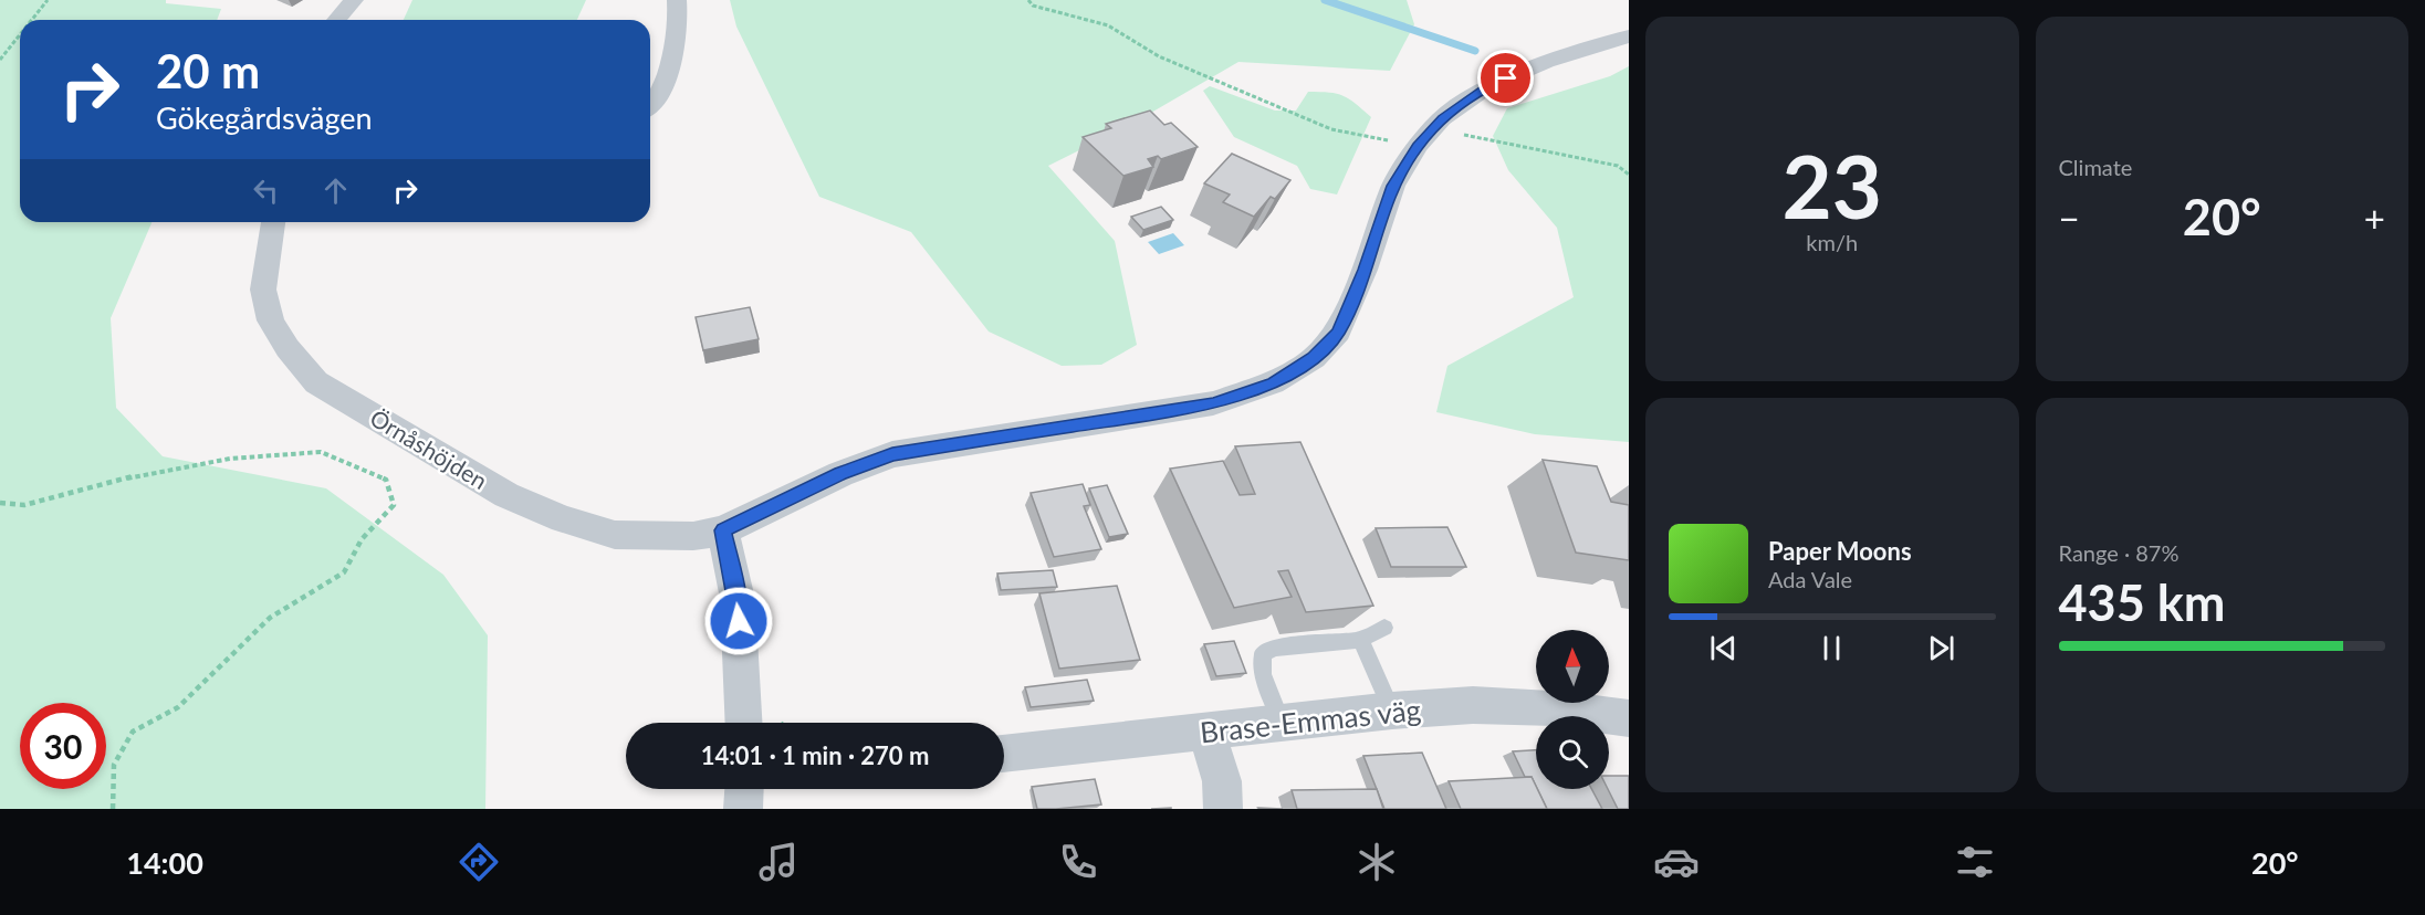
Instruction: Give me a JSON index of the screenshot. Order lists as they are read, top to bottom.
{
  "streets": {
    "street": ["Örnåshöjden", "Brase-Emmas väg"]
  },
  "north": "top",
  "page": {
    "tile": [
      ["23", "km/h"],
      "Climate",
      ["Range · 87%", "435 km"]
    ],
    "turn": ["20 m", "Gökegårdsvägen"],
    "heat": ["−", "20°", "+"],
    "song": ["Paper Moons", "Ada Vale"],
    "limit": "30",
    "trip": "14:01 · 1 min · 270 m",
    "tabs": ["14:00", "20°"]
  }
}
